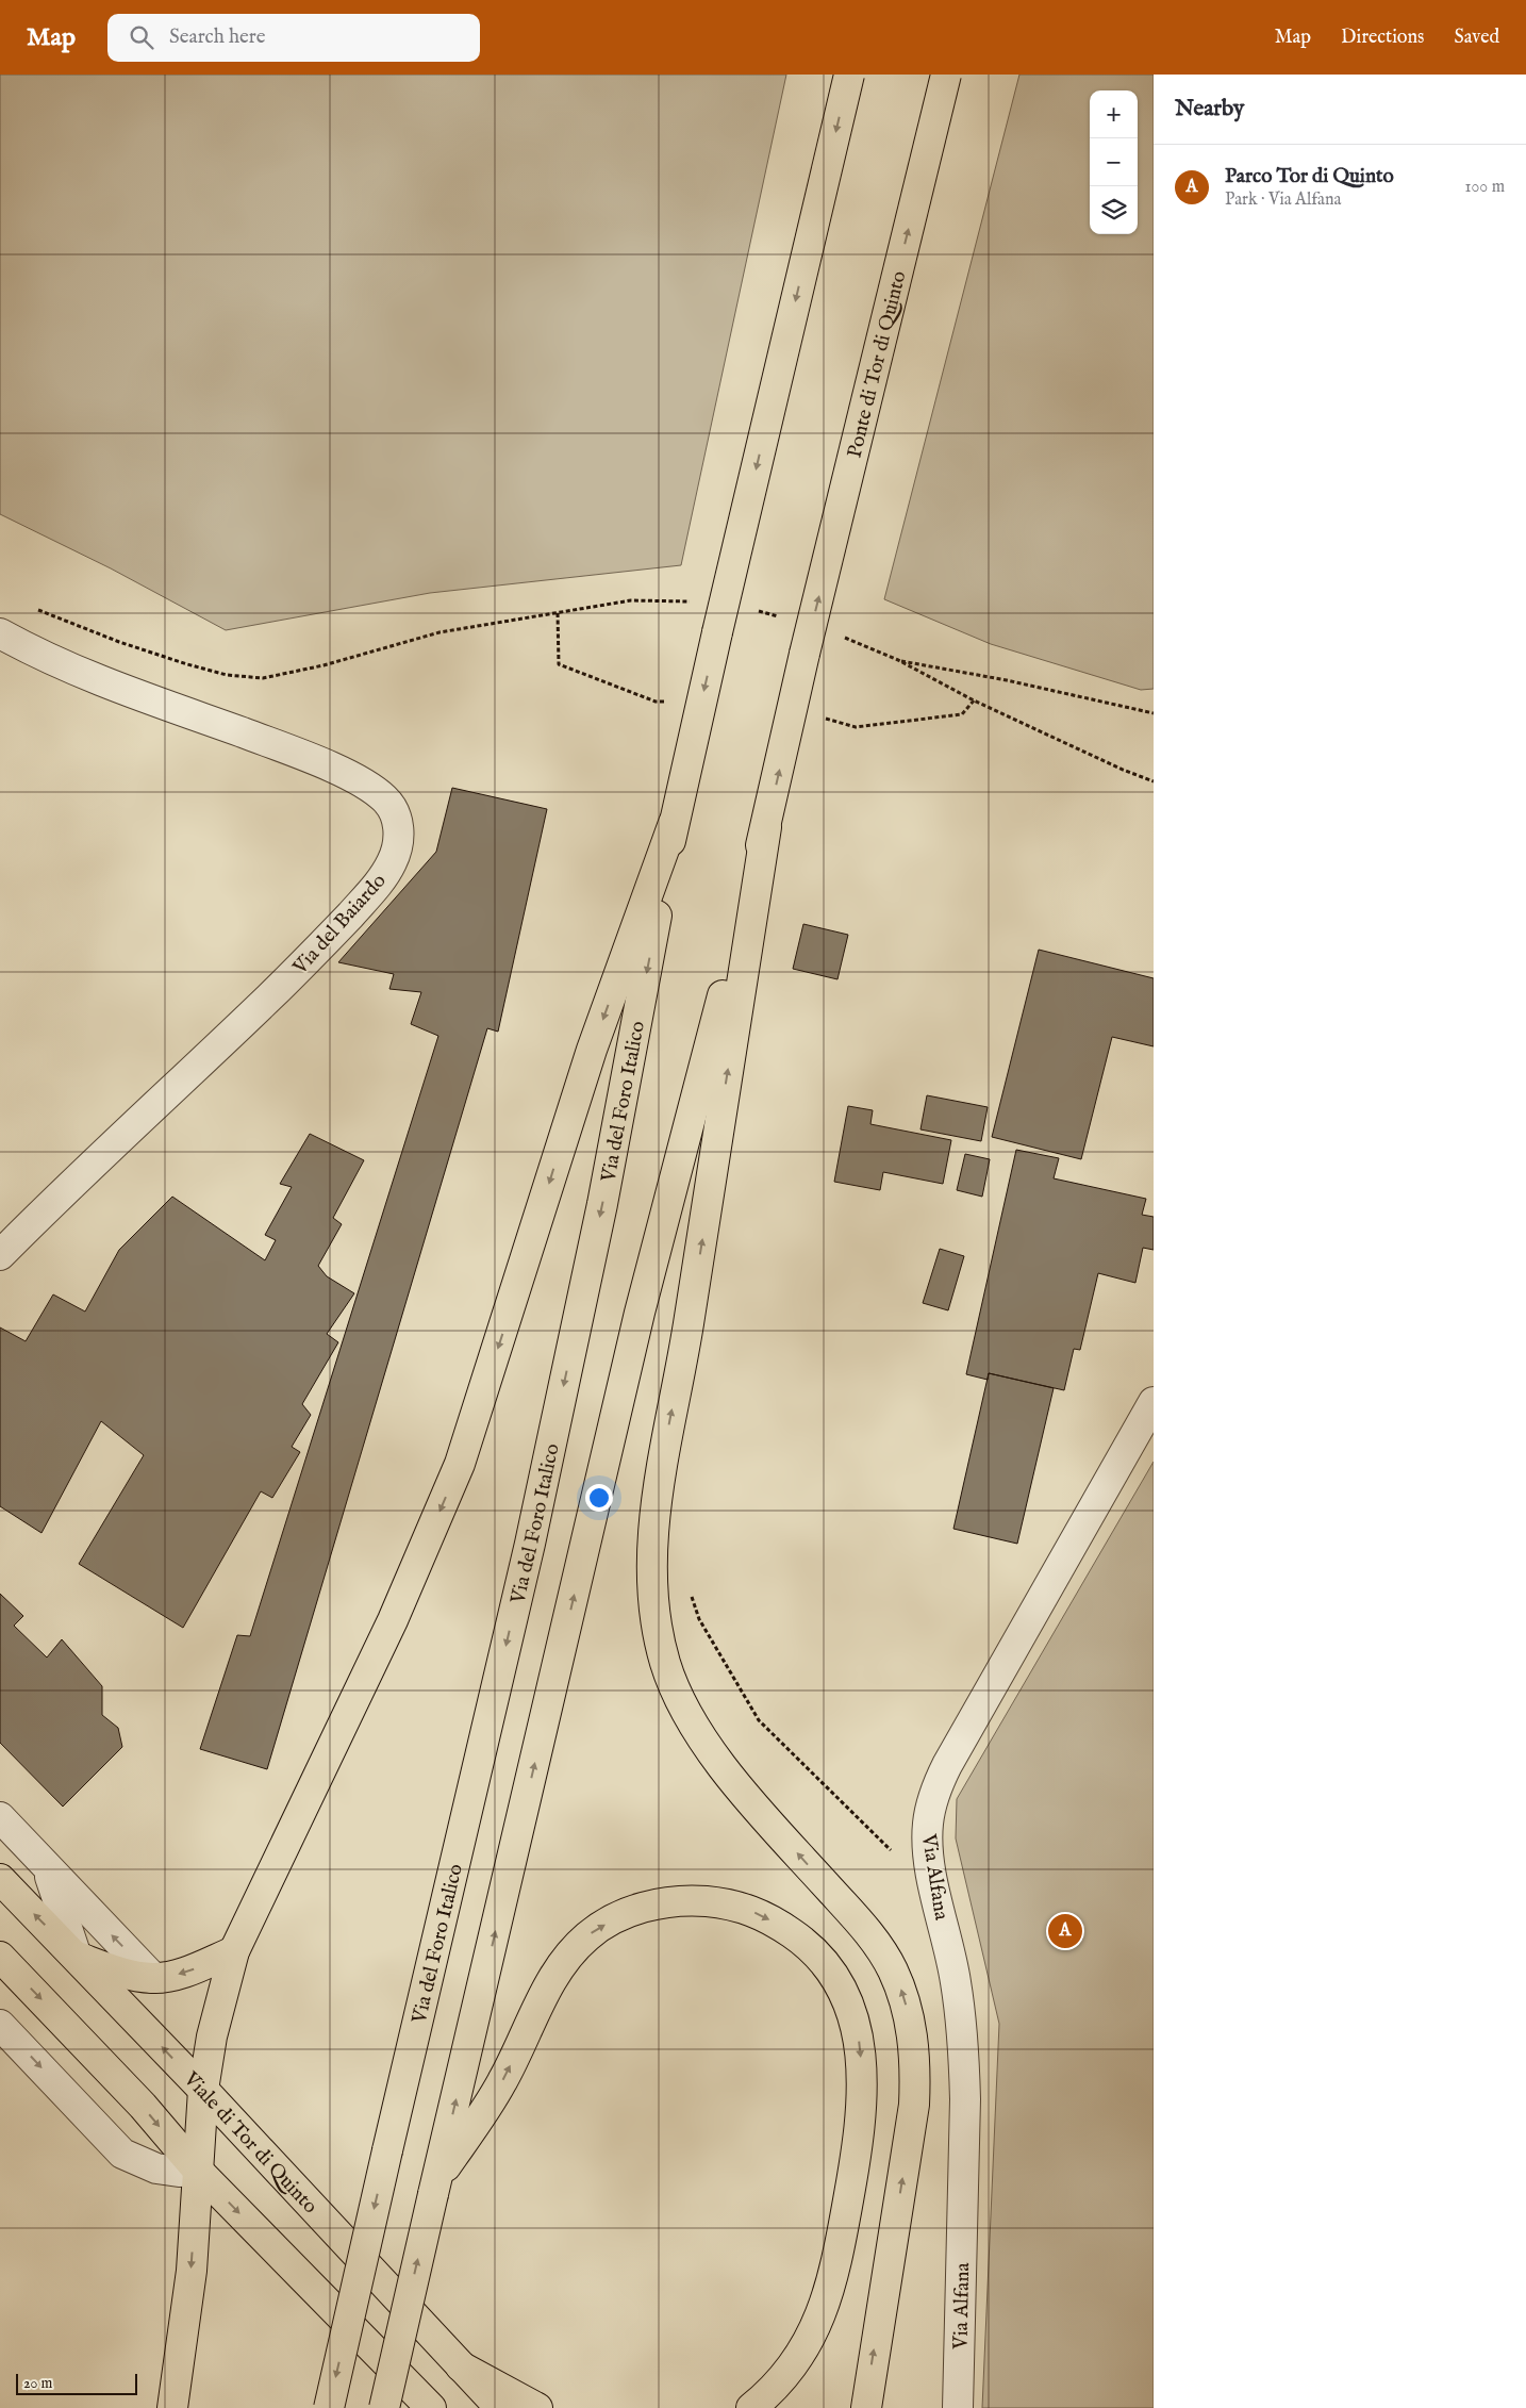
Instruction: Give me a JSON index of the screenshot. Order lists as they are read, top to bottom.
{
  "streets": {
    "main road": ["Ponte di Tor di Quinto", "Via del Foro Italico", "Viale di Tor di Quinto"],
    "street": ["Via del Baiardo", "Via Alfana"]
  },
  "one_way": ["Ponte di Tor di Quinto"],
  "scale_bar": "20 m",
  "page": {
    "header": "Map",
    "search": "Search here",
    "nav": ["Map", "Directions", "Saved"],
    "heading": "Nearby",
    "map_buttons": ["+", "−"],
    "list": [
      {
        "mark": "A",
        "name": "Parco Tor di Quinto",
        "note": "Park · Via Alfana",
        "value": "100 m"
      }
    ],
    "pins": "A",
    "scale": "20 m"
  }
}
